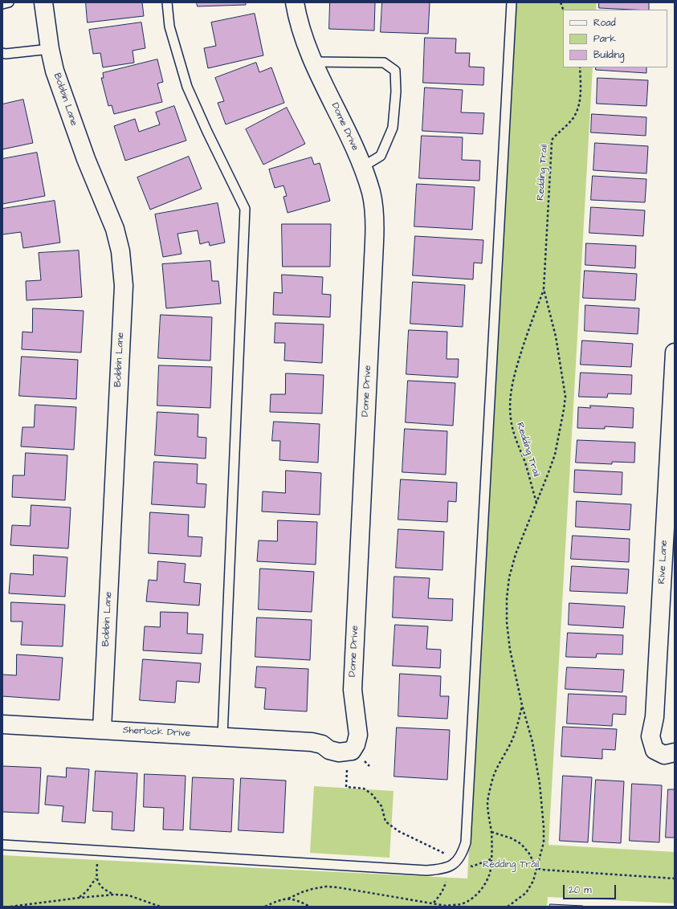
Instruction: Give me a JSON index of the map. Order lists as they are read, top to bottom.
{
  "streets": {
    "street": [
      "Bobbin Lane",
      "Dome Drive",
      "Rive Lane",
      "Sherlock Drive"
    ],
    "path": ["Redding Trail"]
  },
  "crossings": [
    ["Bobbin Lane", "Sherlock Drive"],
    ["Dome Drive", "Sherlock Drive"]
  ],
  "parks": ["Redding Trail"],
  "legend": ["Road", "Park", "Building"],
  "scale_bar": "20 m"
}
